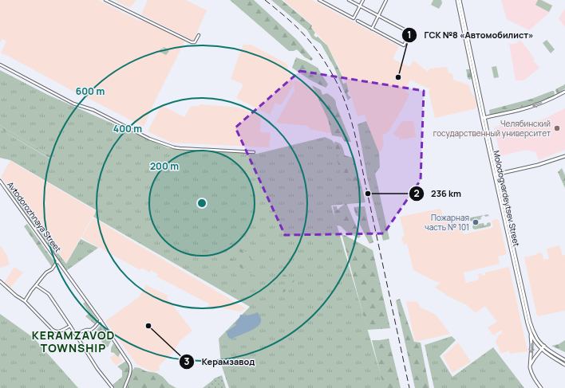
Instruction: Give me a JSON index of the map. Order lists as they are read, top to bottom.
{
  "streets": {
    "main road": ["Molodogvardeytsev Street"],
    "street": ["Avtodorozhnaya Street"]
  },
  "districts": ["KERAMZAVOD TOWNSHIP"],
  "places": [
    "ГСК №8 «Автомобилист»",
    "Челябинский государственный университет",
    "236 km",
    "Пожарная часть № 101",
    "Керамзавод"
  ],
  "rings": ["600 m", "400 m", "200 m"]
}
